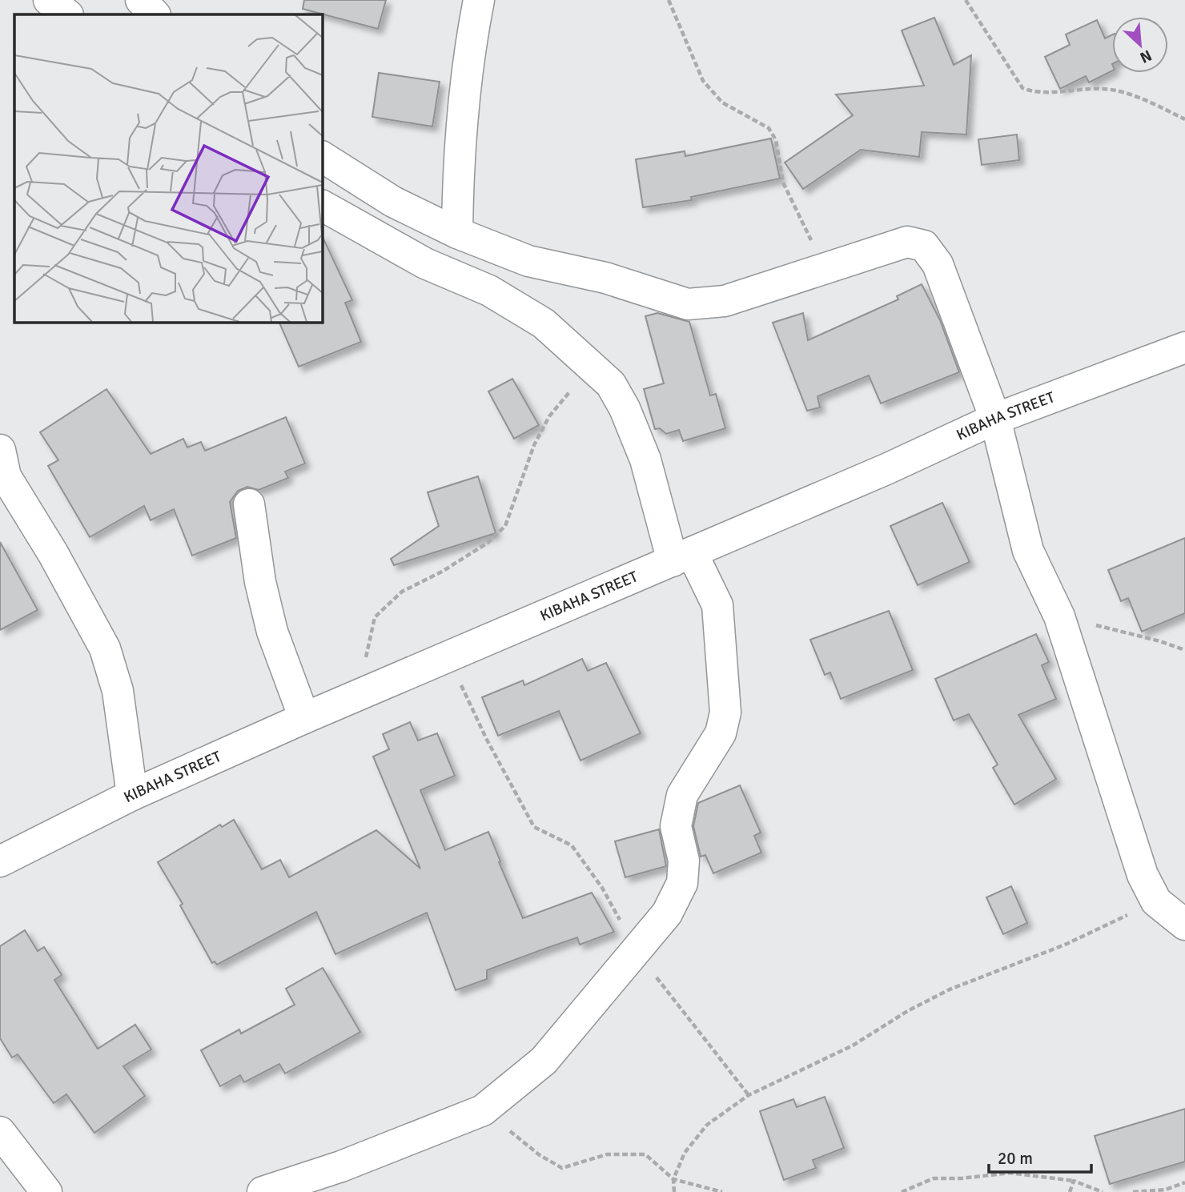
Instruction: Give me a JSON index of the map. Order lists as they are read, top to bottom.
{
  "streets": {
    "street": ["KIBAHA STREET"]
  },
  "scale_bar": "20 m",
  "north": "bottom right"
}
